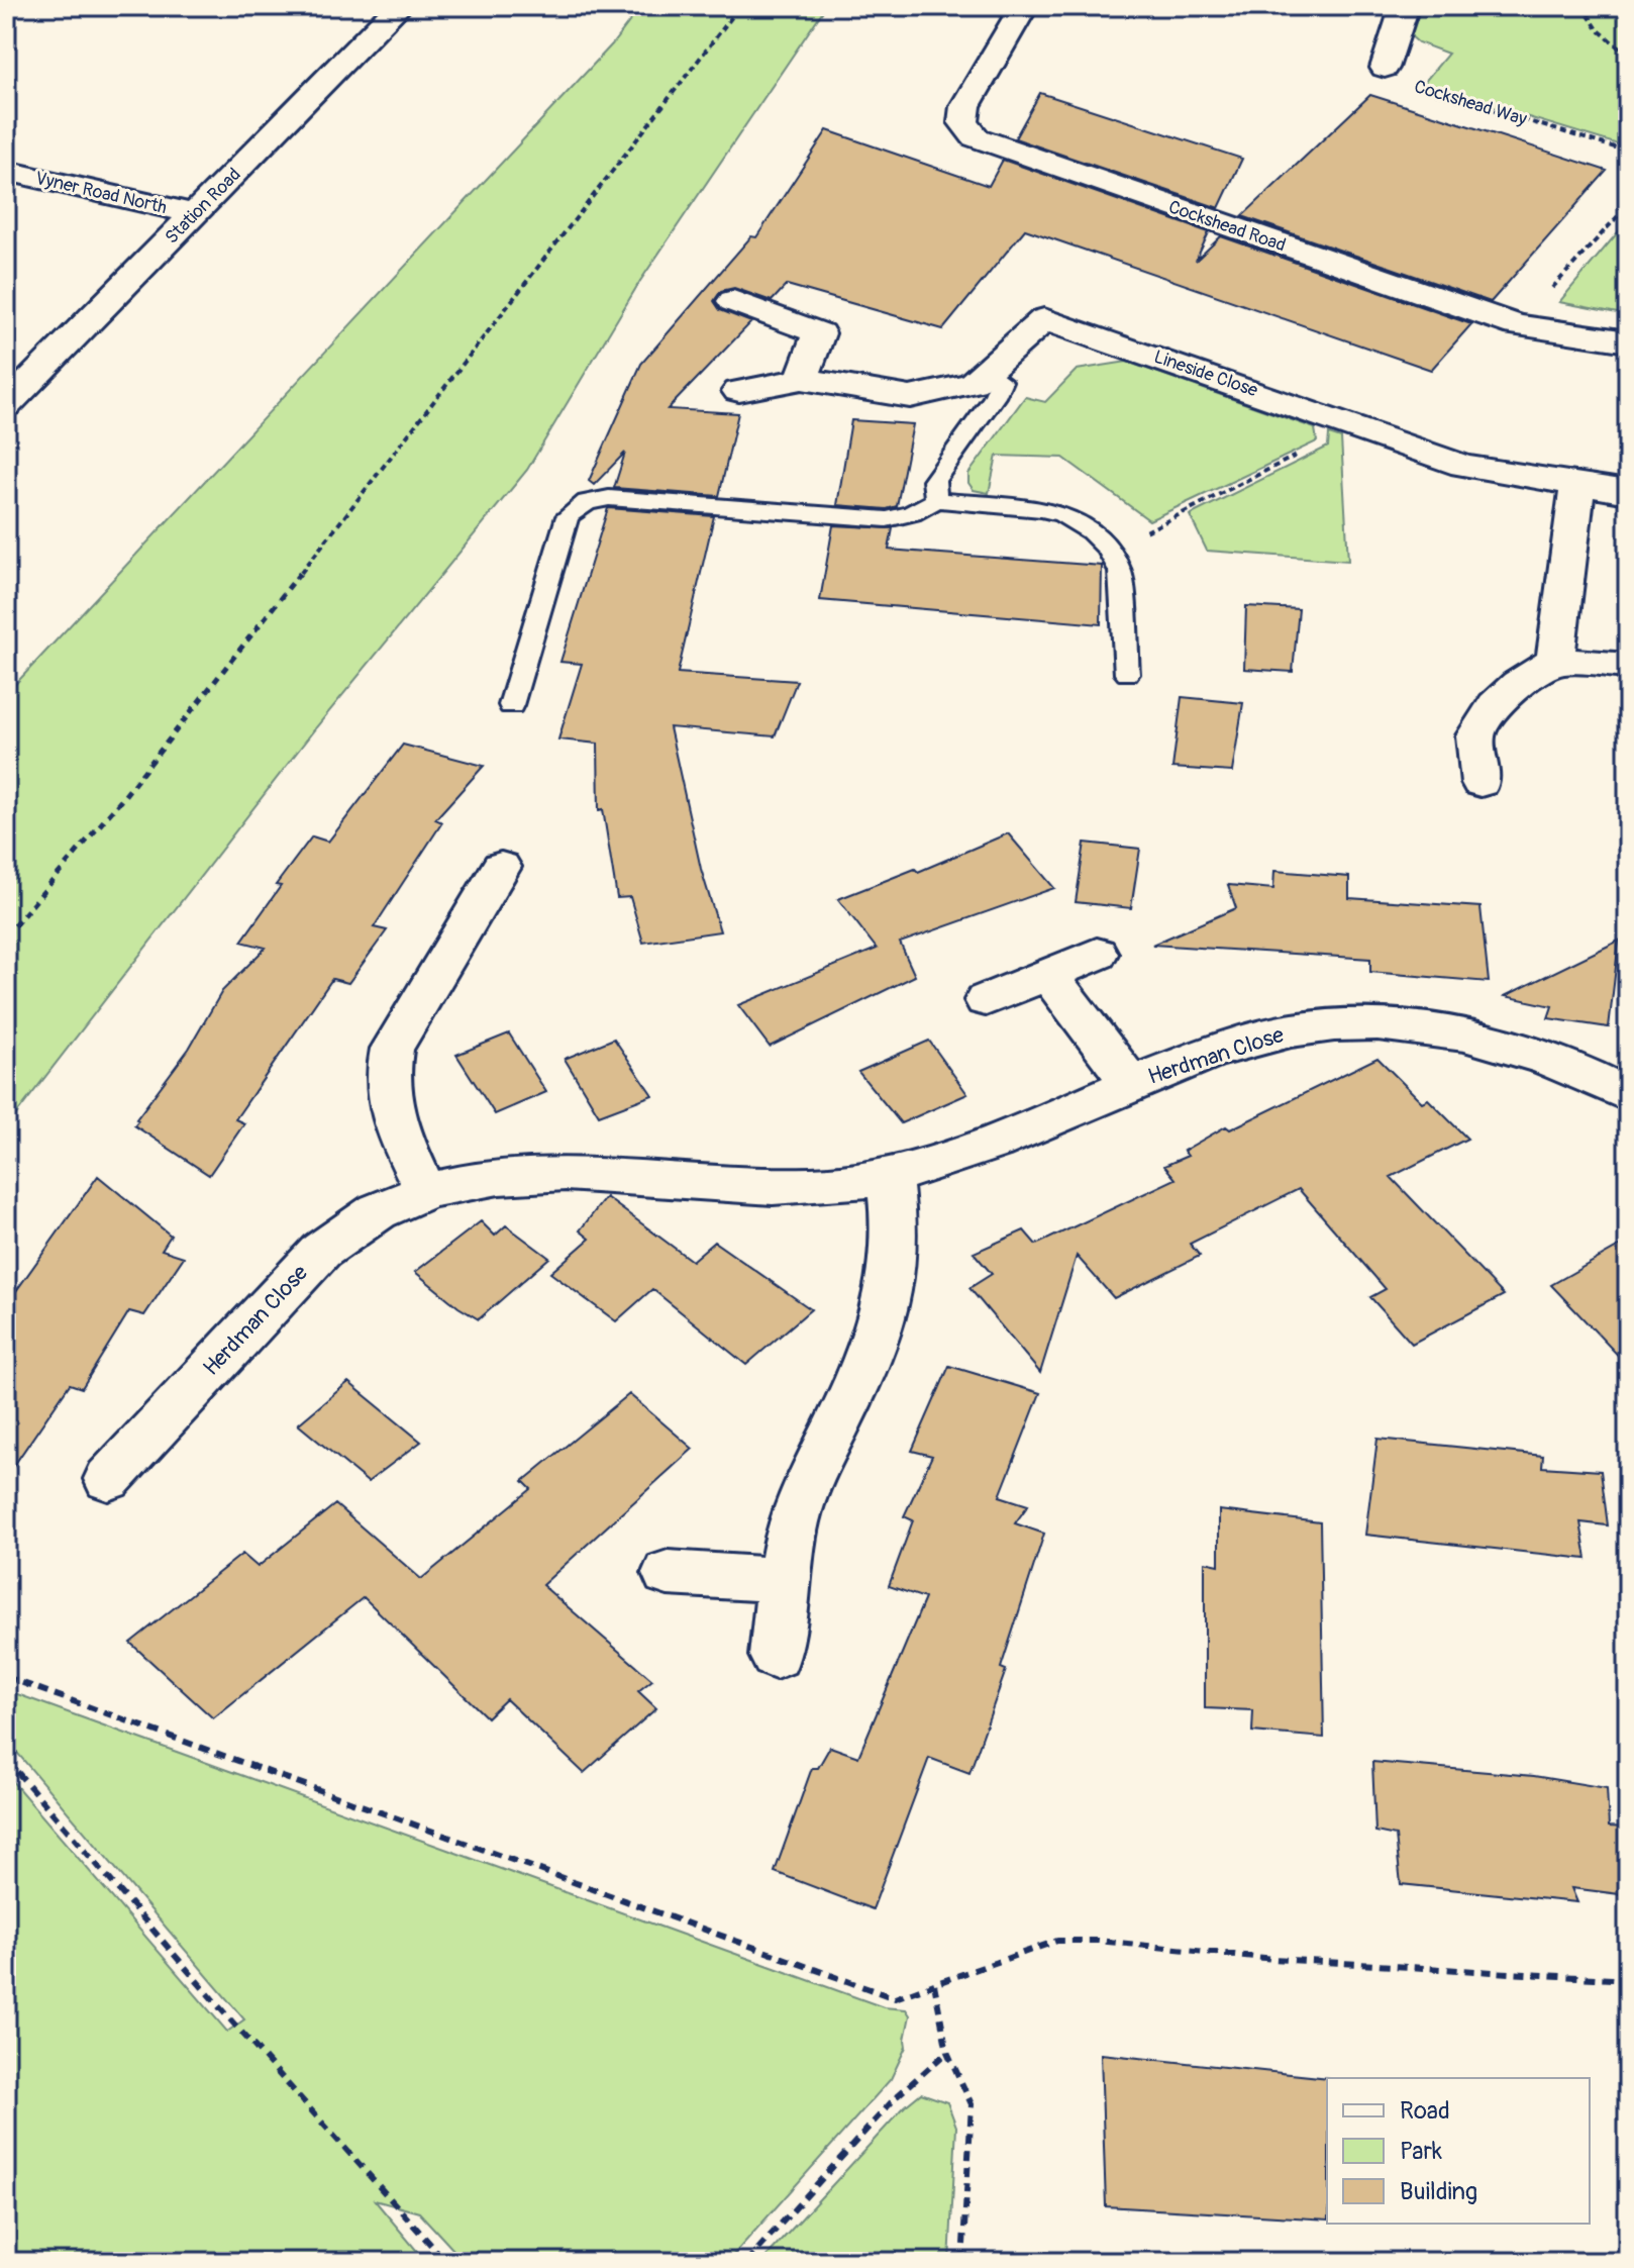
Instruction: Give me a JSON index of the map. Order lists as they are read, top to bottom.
{
  "streets": {
    "street": [
      "Vyner Road North",
      "Station Road",
      "Cockshead Road",
      "Lineside Close",
      "Herdman Close"
    ],
    "path": ["Cockshead Way"]
  },
  "crossings": [
    ["Vyner Road North", "Station Road"]
  ],
  "legend": ["Road", "Park", "Building"]
}
